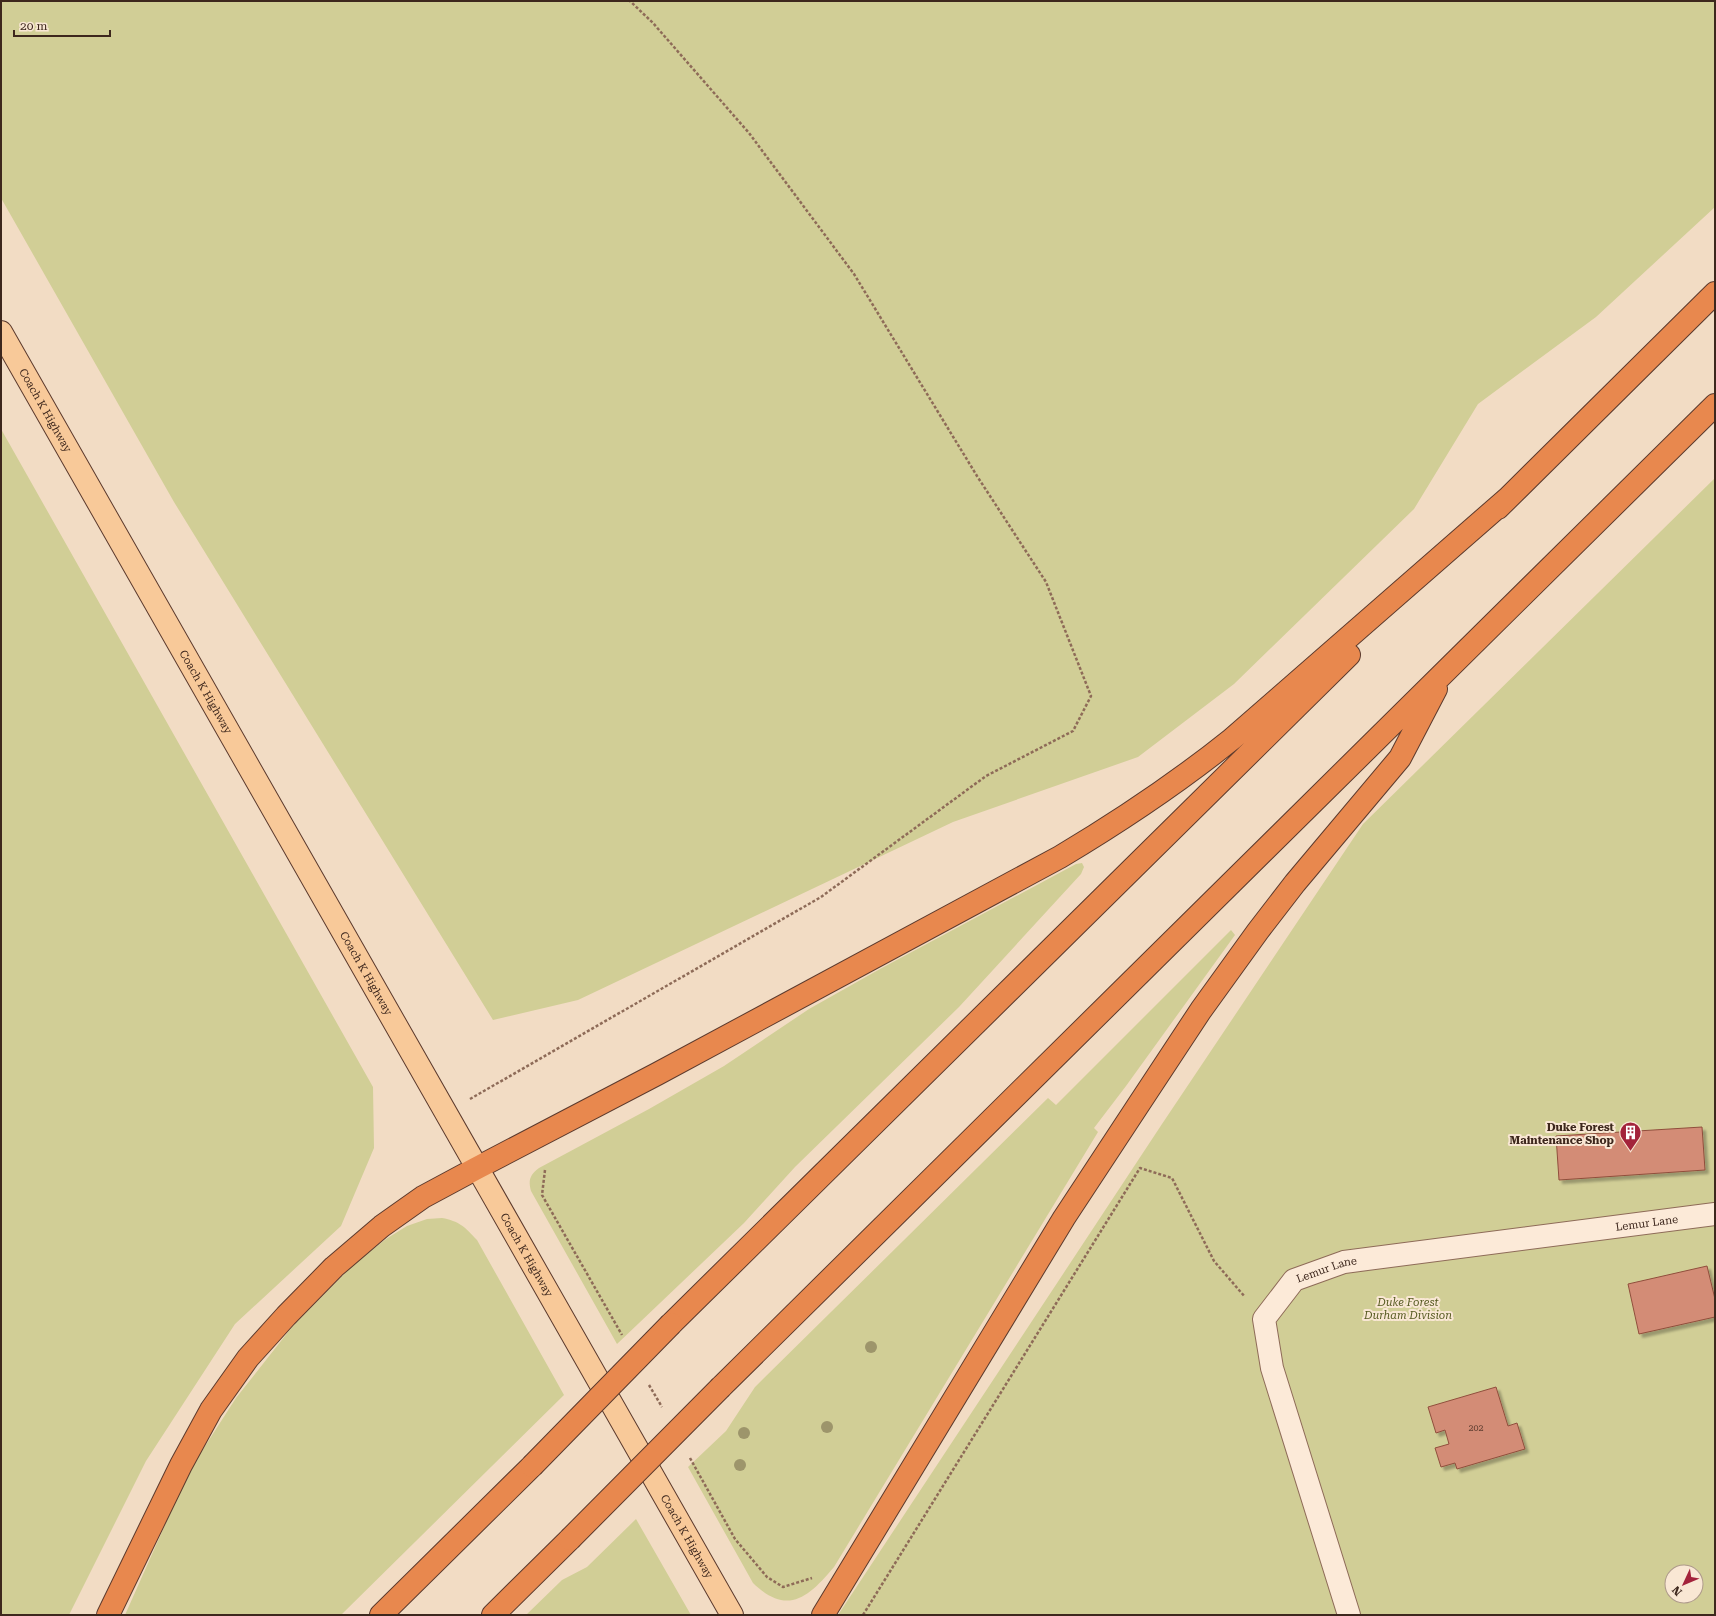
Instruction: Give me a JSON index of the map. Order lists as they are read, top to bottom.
{
  "streets": {
    "main road": ["Coach K Highway"],
    "street": ["Lemur Lane"]
  },
  "parks": ["Duke Forest Durham Division"],
  "places": {
    "building": ["Duke Forest Maintenance Shop"]
  },
  "house_numbers": ["202"],
  "scale_bar": "20 m",
  "north": "bottom left"
}
